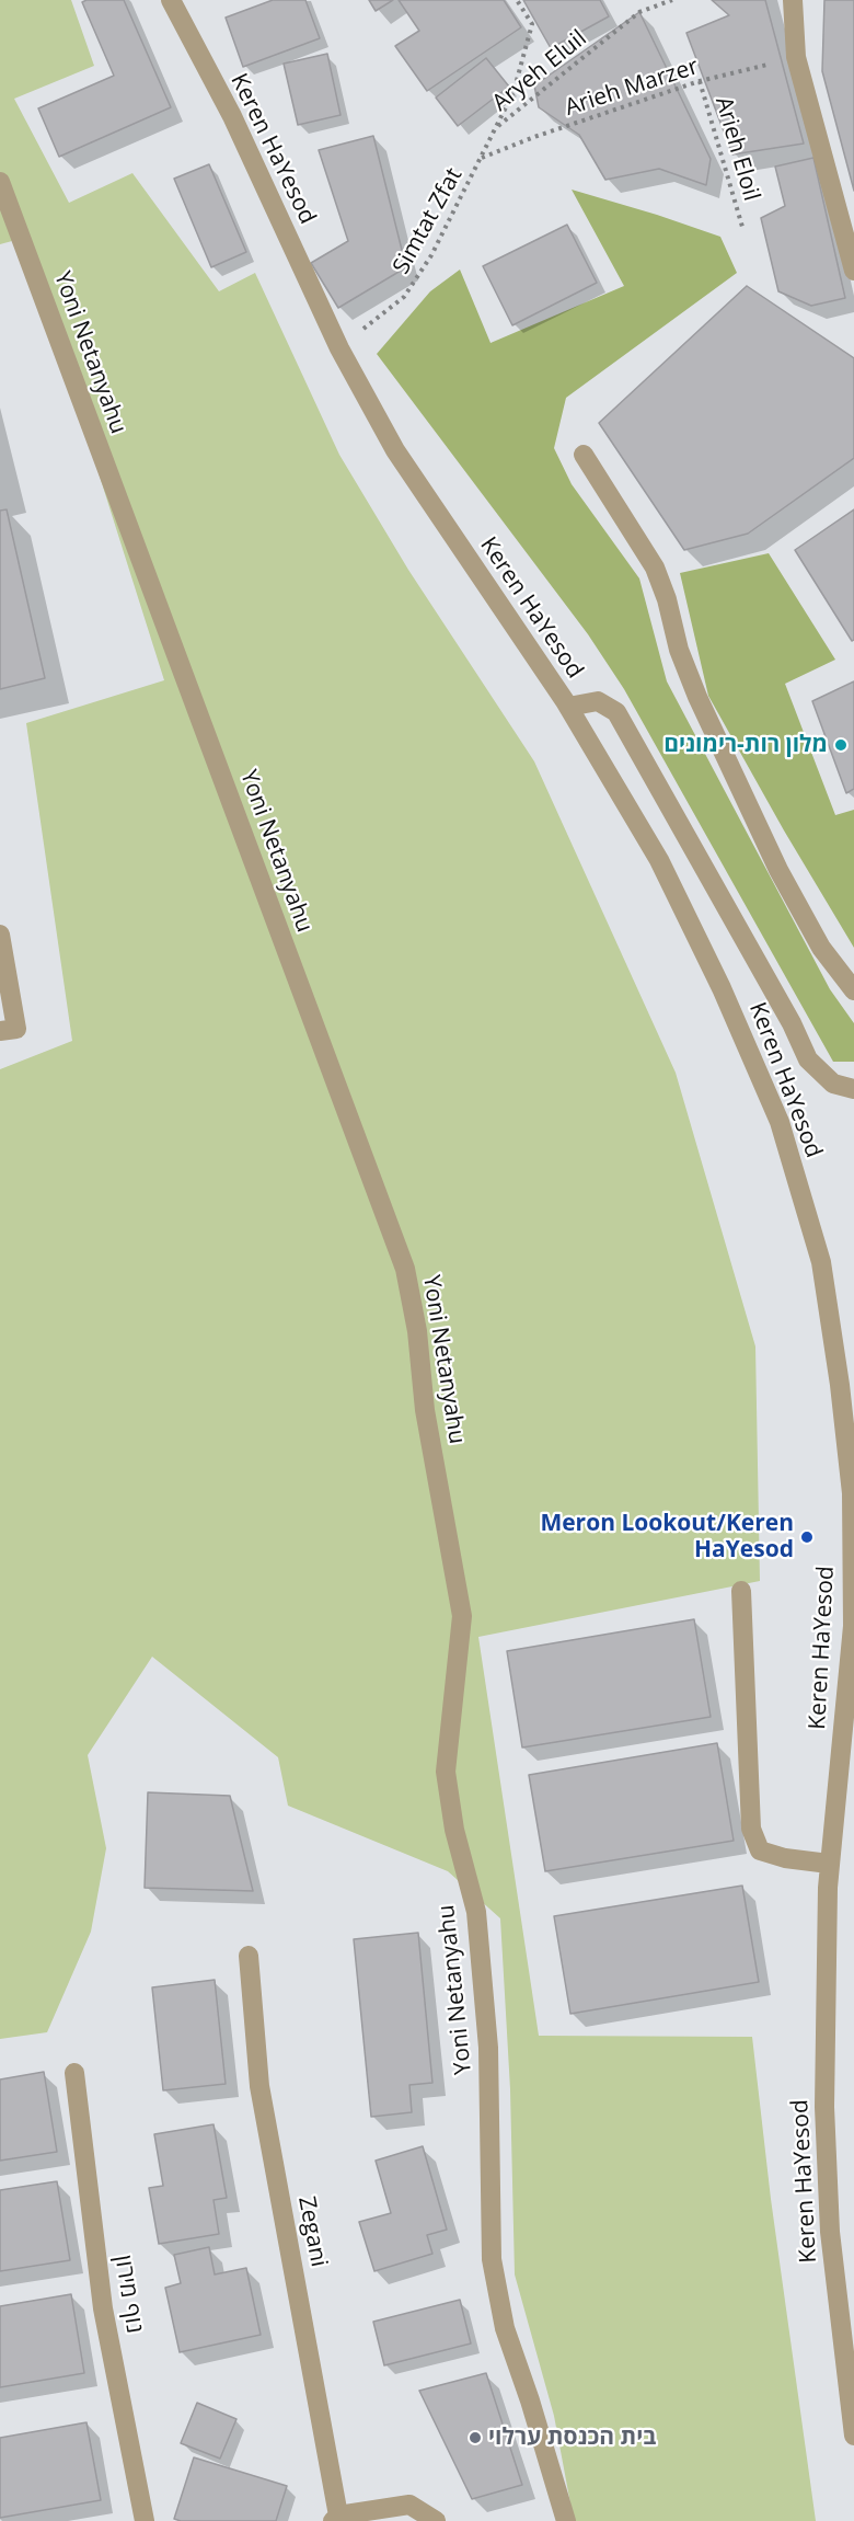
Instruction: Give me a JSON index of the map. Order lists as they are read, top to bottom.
{
  "streets": {
    "street": [
      "Keren HaYesod",
      "Yoni Netanyahu",
      "Zegani",
      "נוף מירון"
    ],
    "path": [
      "Aryeh Eluil",
      "Arieh Marzer",
      "Arieh Eloil",
      "Simtat Zfat"
    ]
  },
  "crossings": [
    ["Aryeh Eluil", "Simtat Zfat"],
    ["Arieh Marzer", "Arieh Eloil"],
    ["Arieh Marzer", "Simtat Zfat"],
    ["Keren HaYesod", "Simtat Zfat"]
  ],
  "places": ["מלון רות-רימונים", "Meron Lookout/Keren HaYesod", "בית הכנסת ערלוי"]
}
